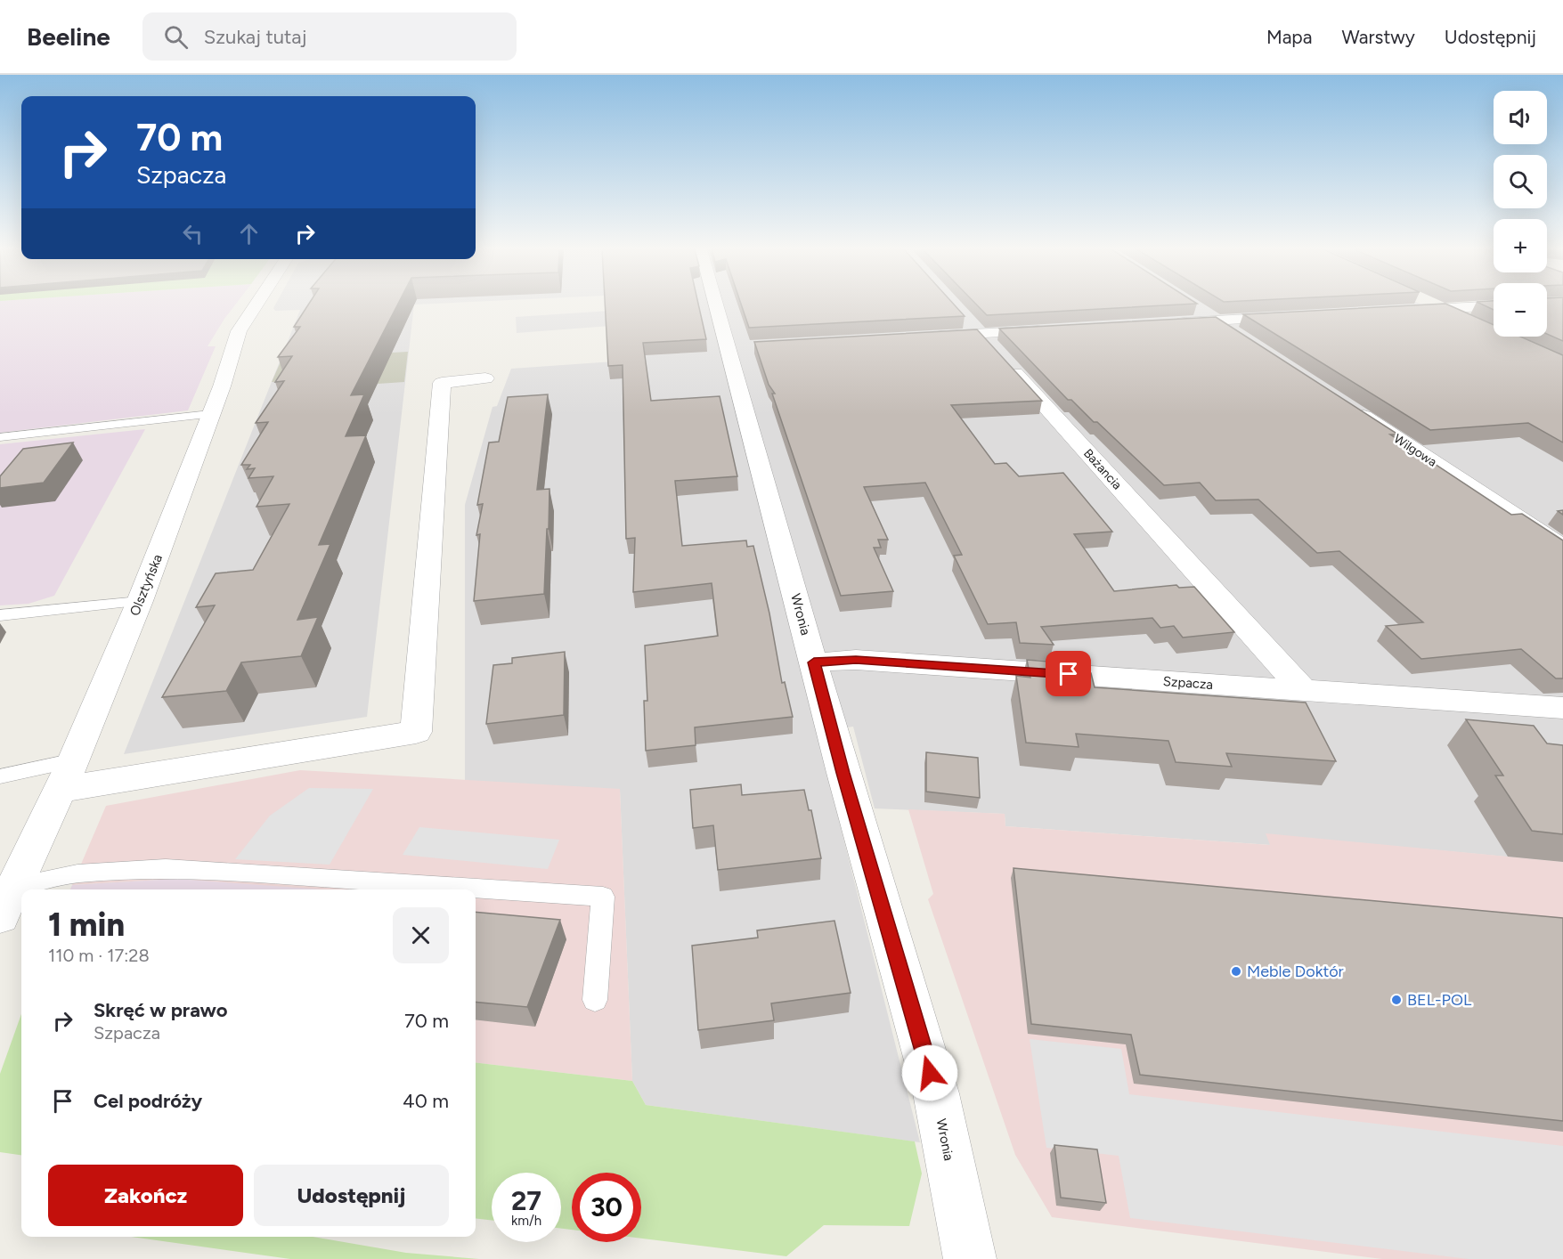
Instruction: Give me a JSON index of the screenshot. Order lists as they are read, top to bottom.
{
  "streets": {
    "street": [
      "Wilgowa",
      "Bażancia",
      "Olsztyńska",
      "Wronia",
      "Szpacza"
    ]
  },
  "crossings": [
    ["Bażancia", "Szpacza"],
    ["Wronia", "Szpacza"]
  ],
  "places": ["Meble Doktór", "BEL-POL"],
  "page": {
    "header": "Beeline",
    "search": "Szukaj tutaj",
    "nav": ["Mapa", "Warstwy", "Udostępnij"],
    "map_buttons": ["+", "−"],
    "turn": ["70 m", "Szpacza"],
    "heading": ["1 min", "110 m · 17:28"],
    "list": [
      {
        "name": "Skręć w prawo",
        "note": "Szpacza",
        "value": "70 m"
      },
      {
        "name": "Cel podróży",
        "value": "40 m"
      }
    ],
    "buttons": ["Zakończ", "Udostępnij"],
    "speed": "27 km/h",
    "limit": "30"
  }
}
